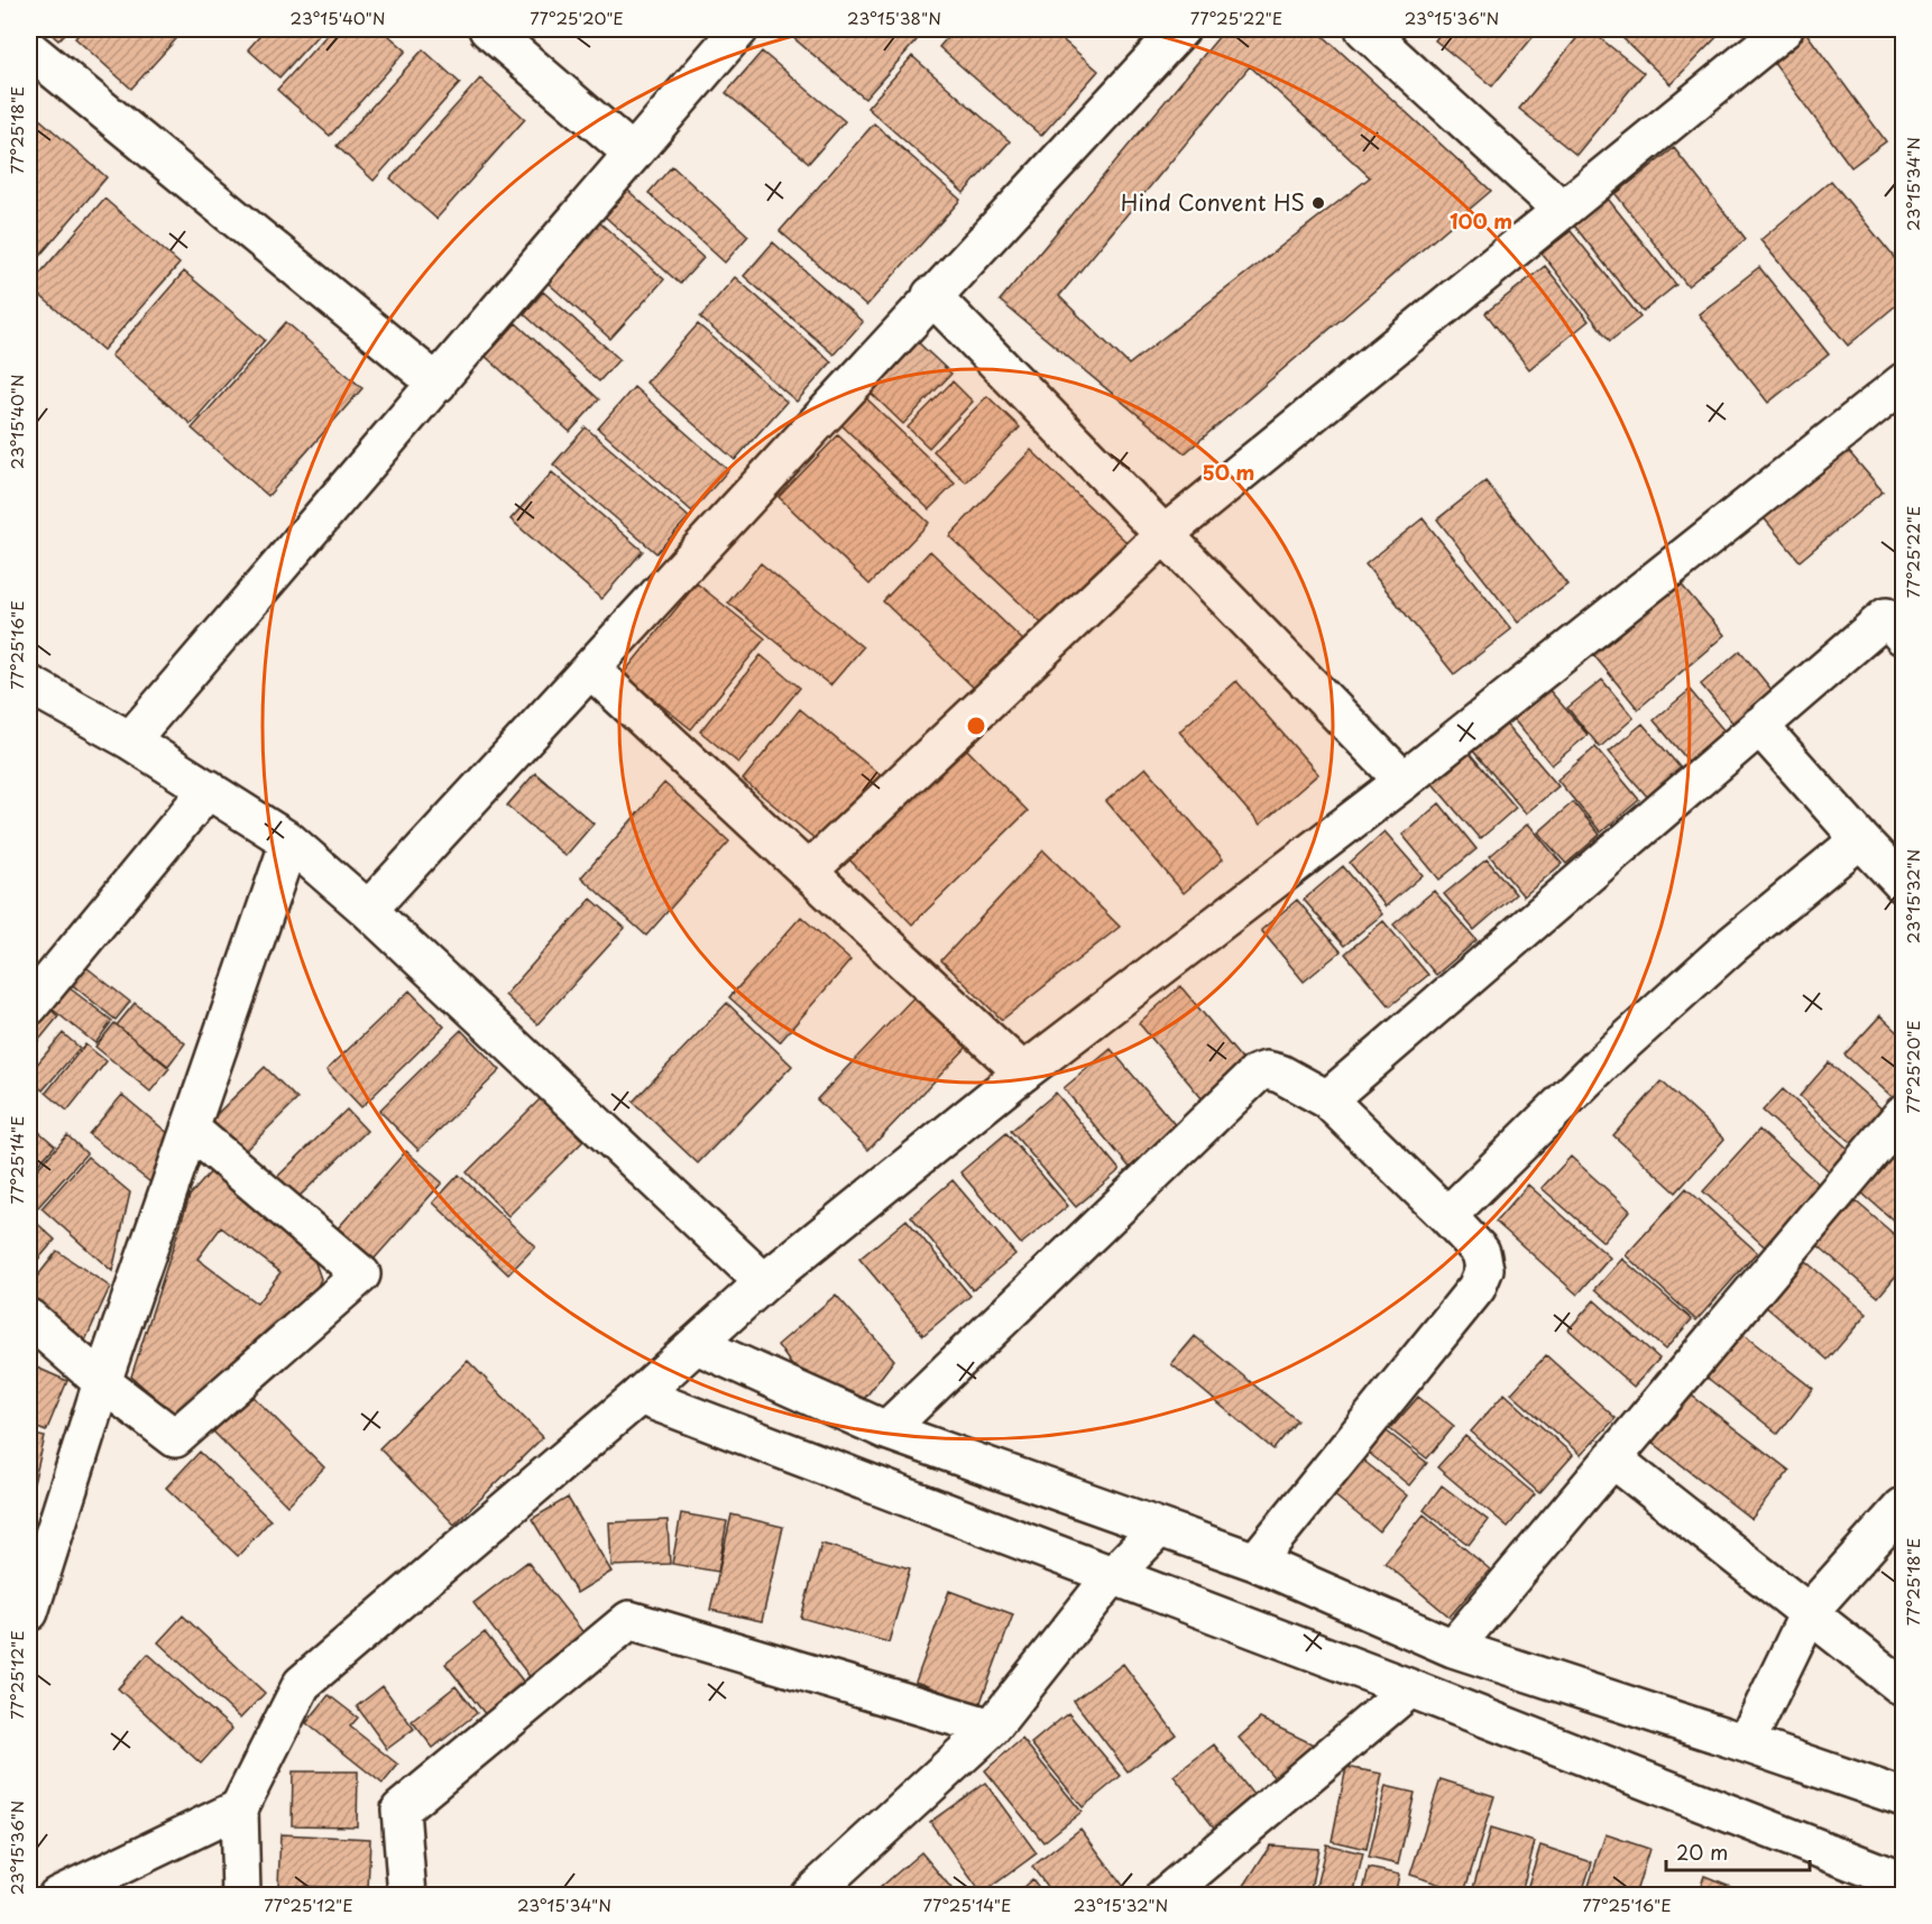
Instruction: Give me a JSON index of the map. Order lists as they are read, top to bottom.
{
  "places": ["Hind Convent HS"],
  "scale_bar": "20 m",
  "coordinates": [
    "23°15'40\"N",
    "77°25'20\"E",
    "23°15'38\"N",
    "77°25'22\"E",
    "23°15'36\"N",
    "77°25'18\"E",
    "23°15'34\"N",
    "77°25'16\"E",
    "23°15'32\"N",
    "77°25'14\"E",
    "77°25'12\"E"
  ],
  "rings": ["100 m", "50 m"]
}
